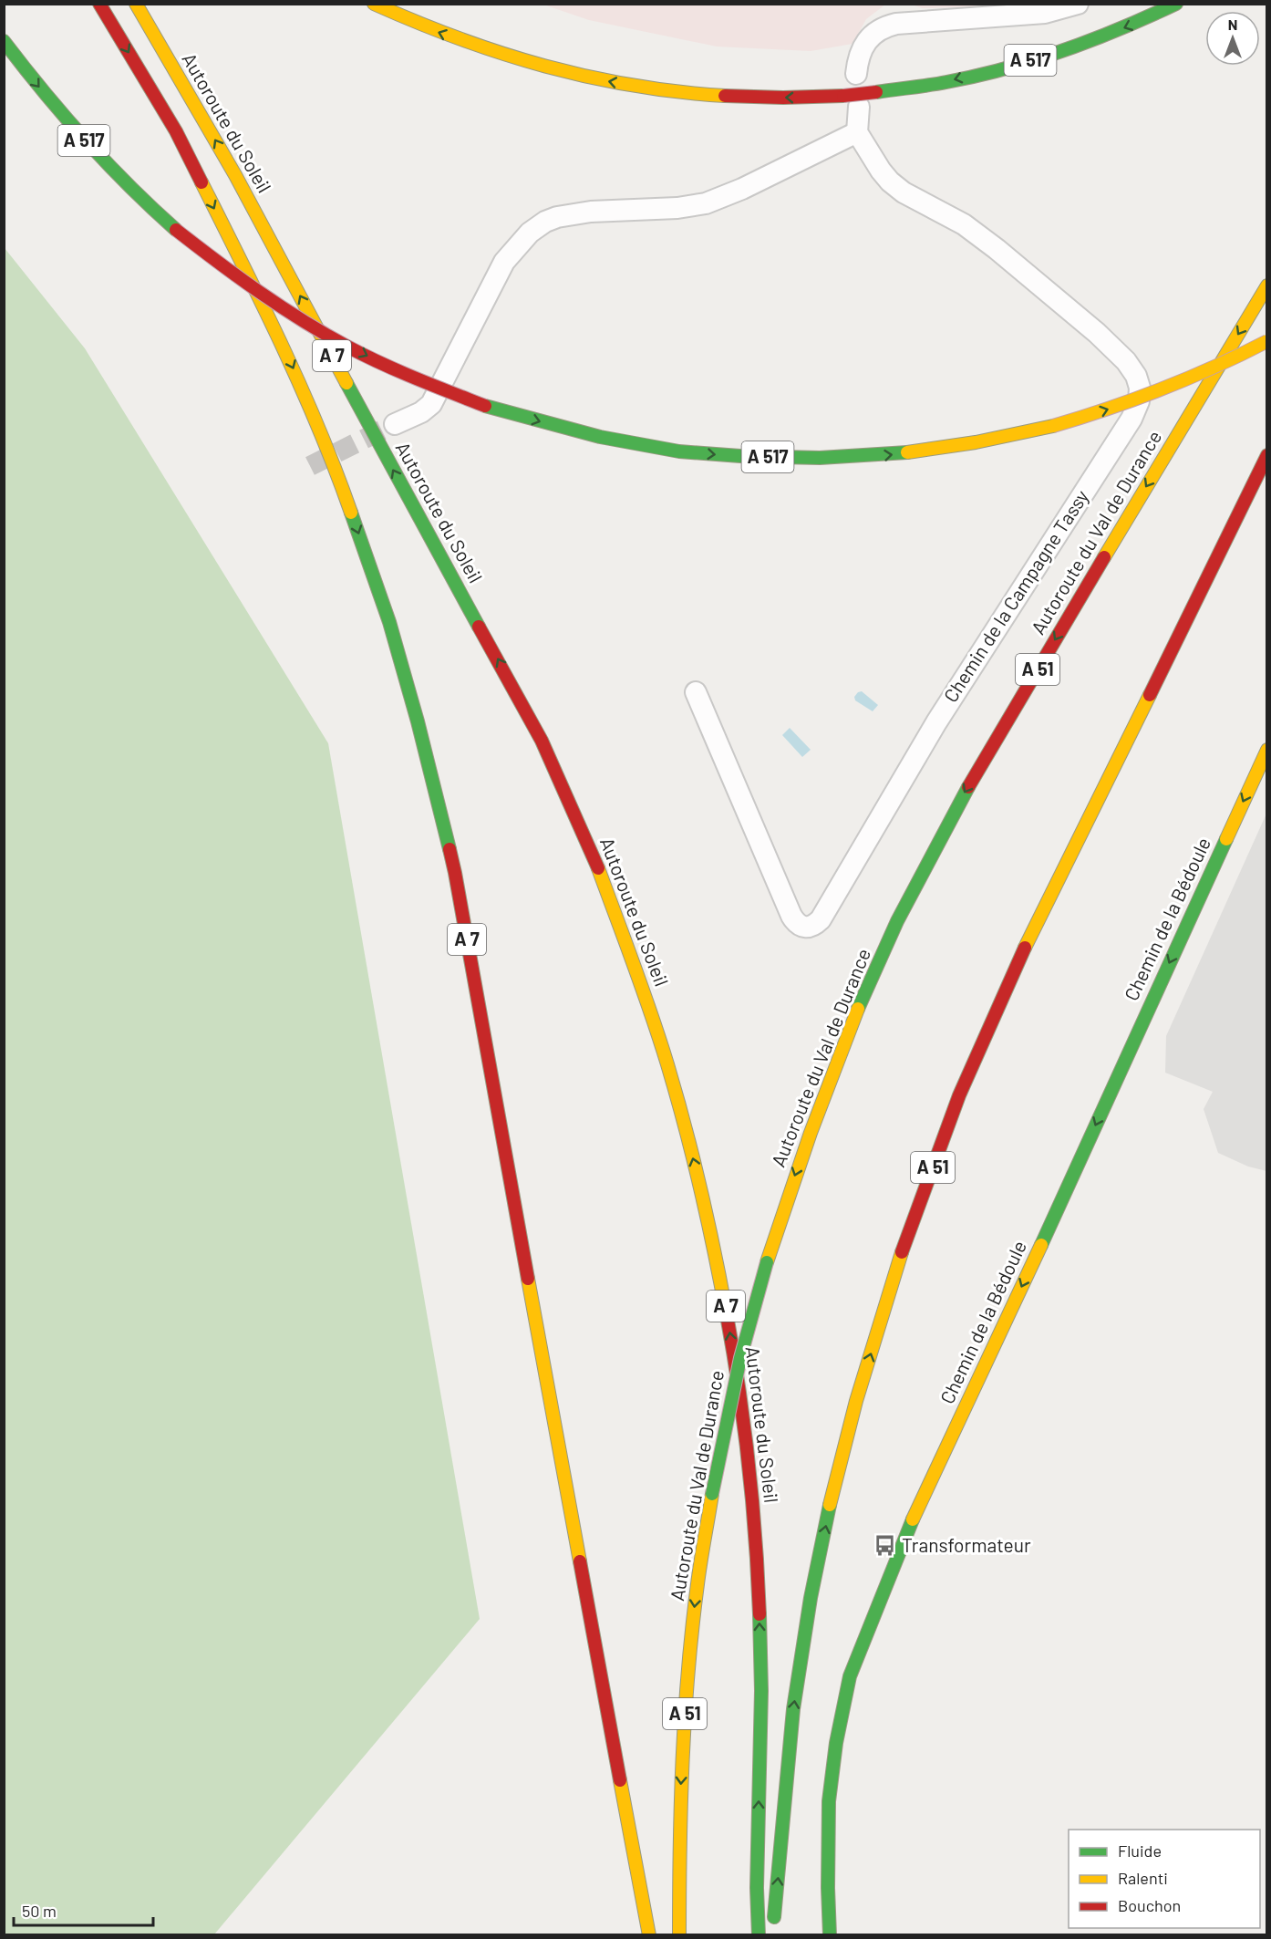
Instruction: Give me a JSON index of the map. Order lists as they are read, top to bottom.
{
  "streets": {
    "main road": [
      "A 517",
      "Autoroute du Soleil",
      "A 7",
      "Autoroute du Val de Durance",
      "A 51",
      "Chemin de la Bédoule"
    ],
    "street": ["Chemin de la Campagne Tassy"]
  },
  "places": {
    "bus stop": ["Transformateur"]
  },
  "legend": ["Fluide", "Ralenti", "Bouchon"],
  "scale_bar": "50 m",
  "north": "top"
}
